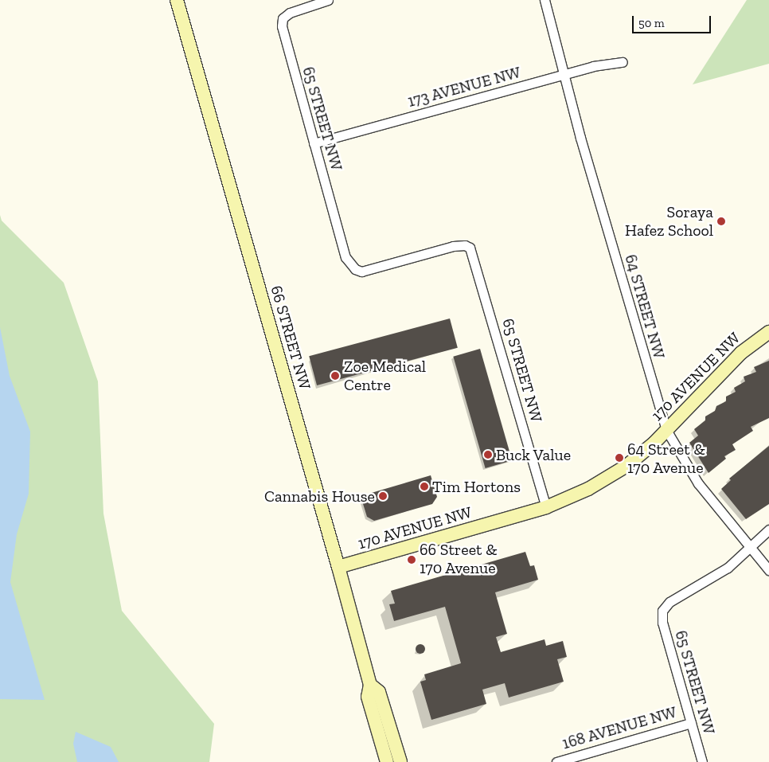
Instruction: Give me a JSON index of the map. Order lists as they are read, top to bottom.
{
  "streets": {
    "main road": ["66 STREET NW", "170 AVENUE NW"],
    "street": [
      "173 AVENUE NW",
      "65 STREET NW",
      "64 STREET NW",
      "168 AVENUE NW"
    ]
  },
  "crossings": [
    ["173 AVENUE NW", "65 STREET NW"],
    ["173 AVENUE NW", "64 STREET NW"],
    ["65 STREET NW", "64 STREET NW"],
    ["65 STREET NW", "170 AVENUE NW"],
    ["65 STREET NW", "168 AVENUE NW"],
    ["64 STREET NW", "170 AVENUE NW"],
    ["66 STREET NW", "170 AVENUE NW"]
  ],
  "places": [
    "Soraya Hafez School",
    "Zoe Medical Centre",
    "Buck Value",
    "64 Street & 170 Avenue",
    "Tim Hortons",
    "Cannabis House",
    "66 Street & 170 Avenue"
  ],
  "scale_bar": "50 m"
}
